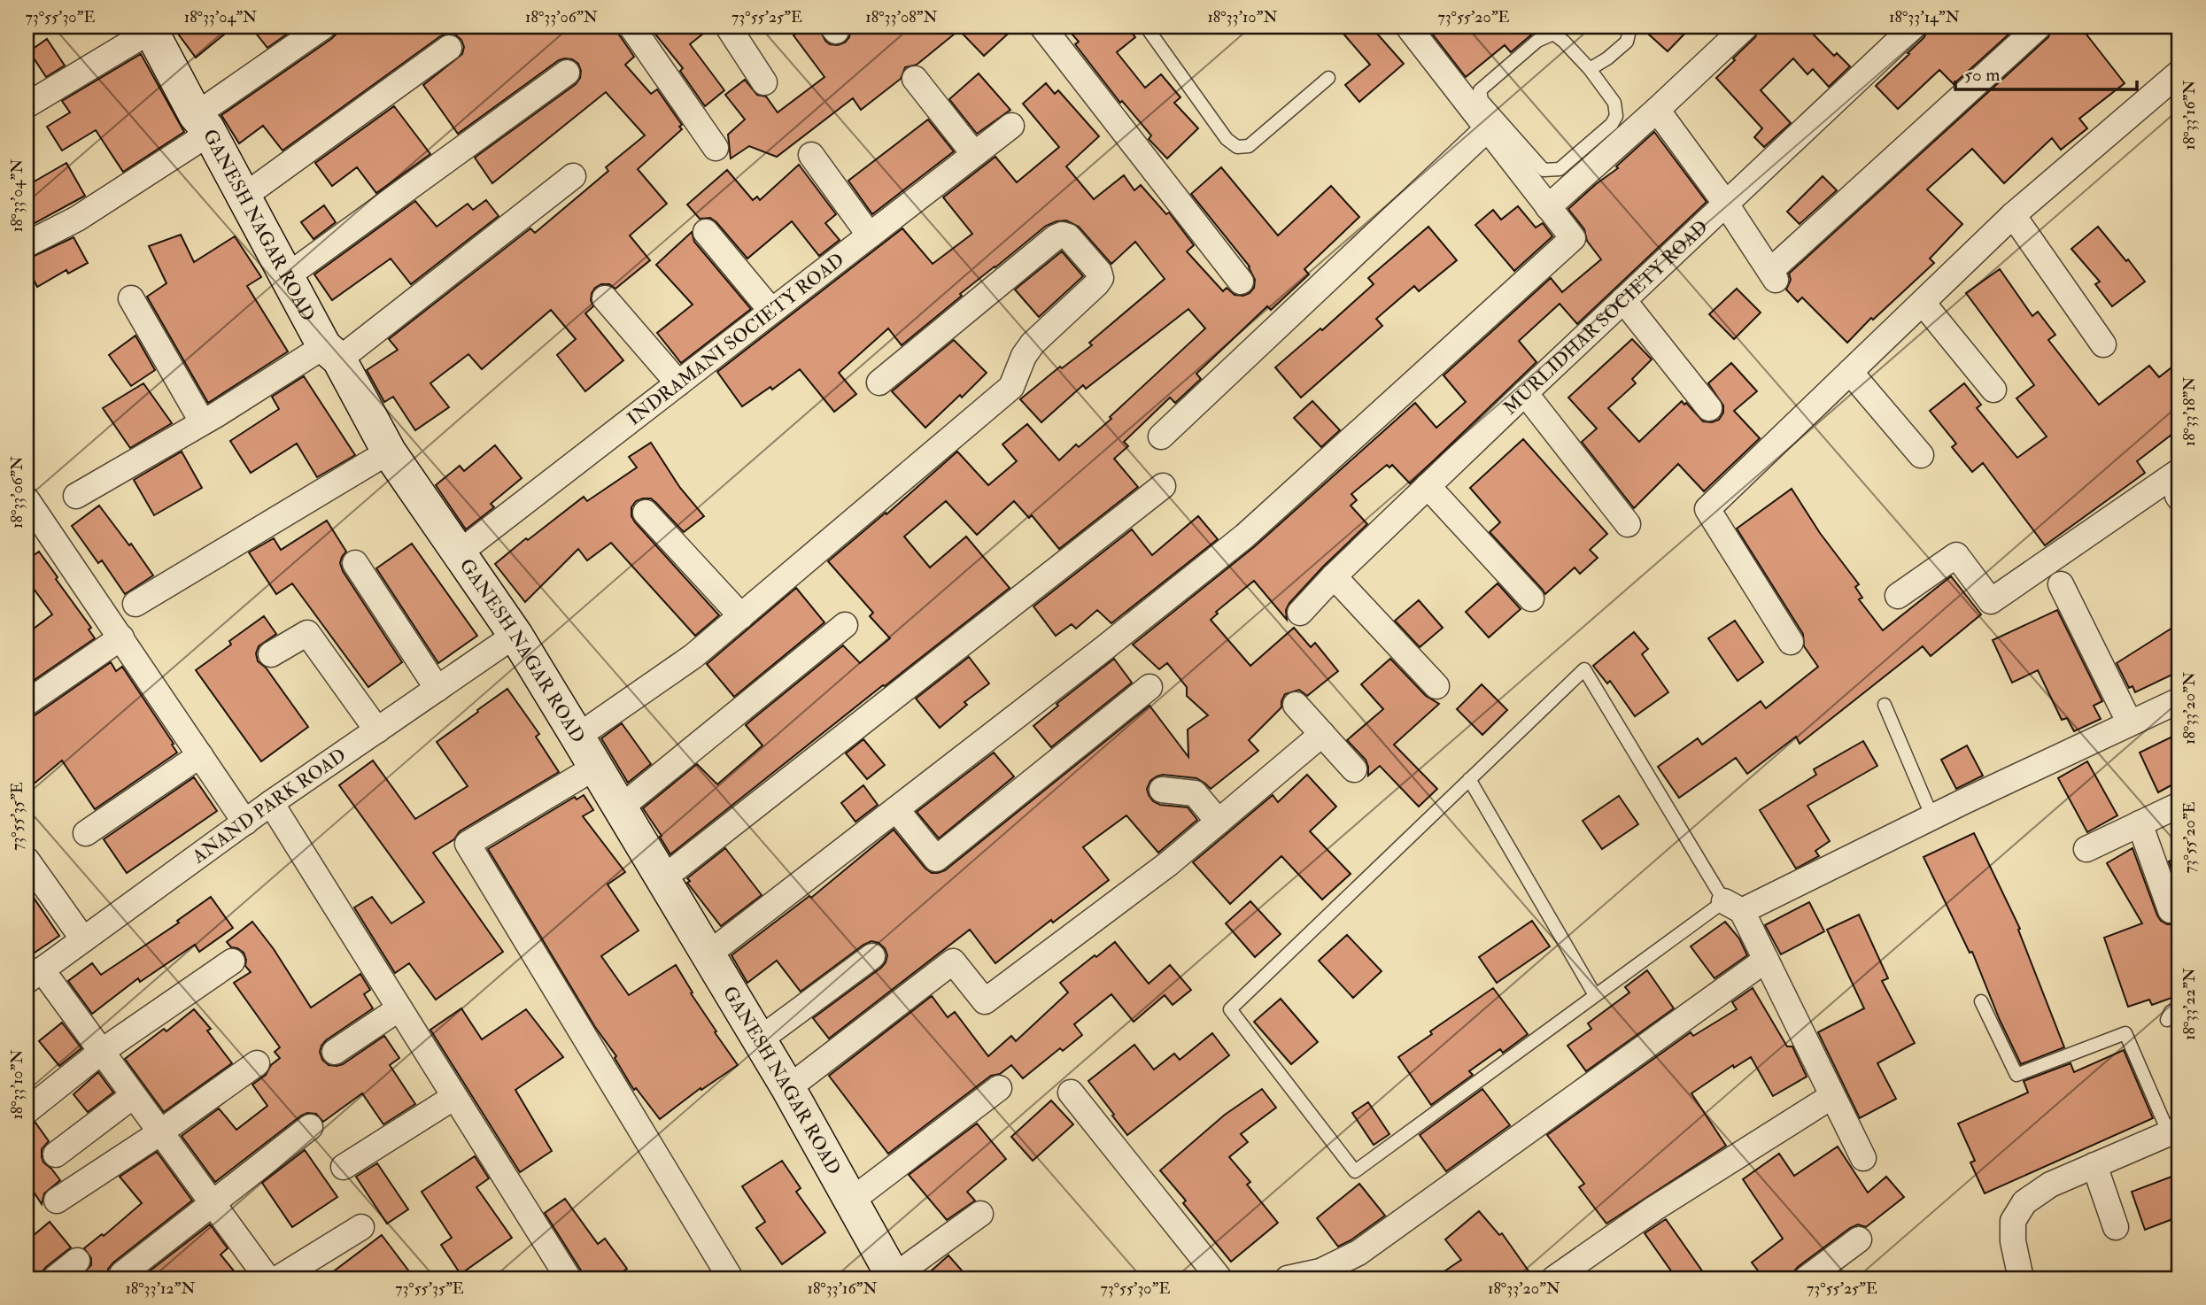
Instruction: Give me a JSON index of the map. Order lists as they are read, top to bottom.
{
  "streets": {
    "street": [
      "GANESH NAGAR ROAD",
      "MURLIDHAR SOCIETY ROAD",
      "INDRAMANI SOCIETY ROAD",
      "ANAND PARK ROAD"
    ]
  },
  "crossings": [
    ["GANESH NAGAR ROAD", "INDRAMANI SOCIETY ROAD"],
    ["GANESH NAGAR ROAD", "ANAND PARK ROAD"]
  ],
  "scale_bar": "50 m",
  "coordinates": [
    "73°55'30\"E",
    "18°33'04\"N",
    "18°33'06\"N",
    "73°55'25\"E",
    "18°33'08\"N",
    "18°33'10\"N",
    "73°55'20\"E",
    "18°33'14\"N",
    "18°33'16\"N",
    "18°33'18\"N",
    "18°33'20\"N",
    "73°55'35\"E",
    "18°33'22\"N",
    "18°33'12\"N"
  ]
}
